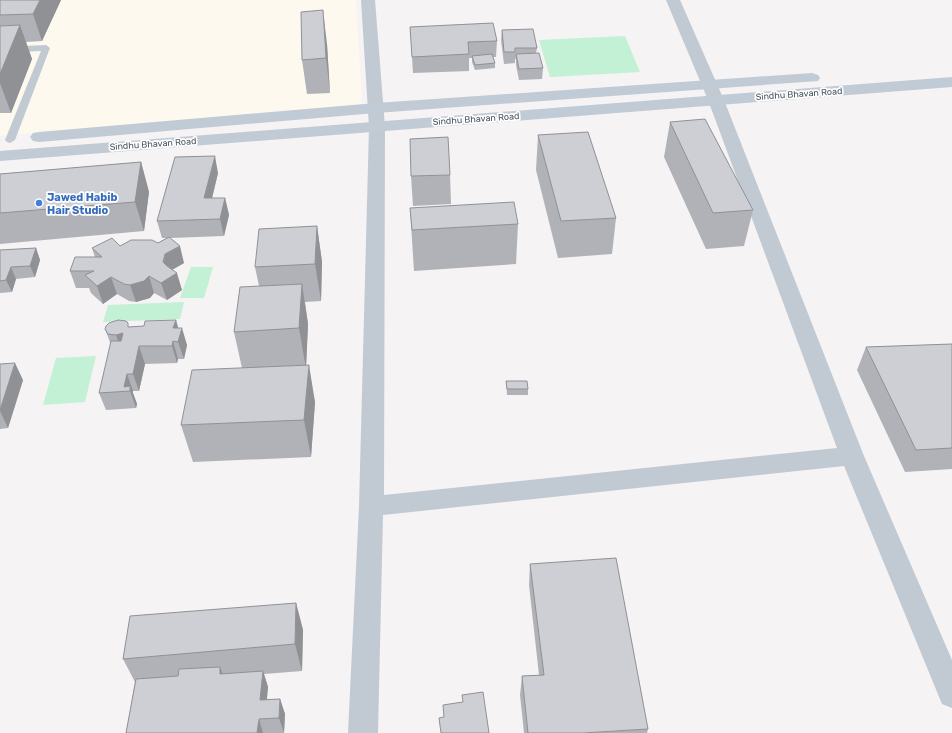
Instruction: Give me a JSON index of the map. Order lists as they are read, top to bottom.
{
  "streets": {
    "main road": ["Sindhu Bhavan Road"]
  },
  "places": ["Jawed Habib Hair Studio"]
}
